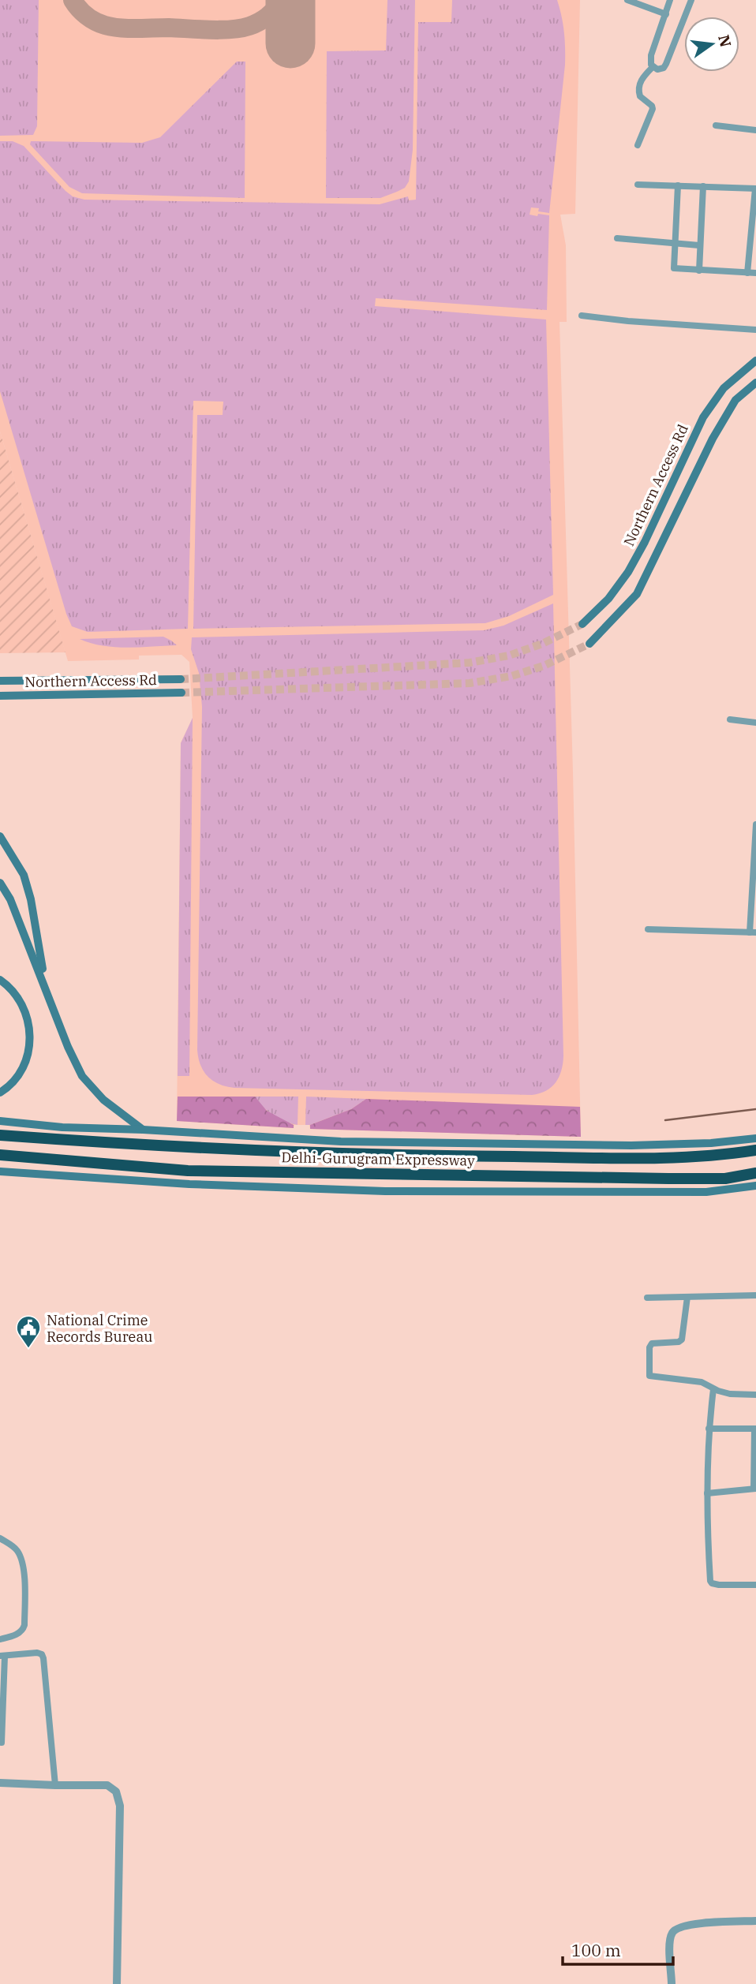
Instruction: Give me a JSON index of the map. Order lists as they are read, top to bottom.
{
  "streets": {
    "highway": ["Delhi-Gurugram Expressway"],
    "main road": ["Northern Access Rd"]
  },
  "places": {
    "public building": ["National Crime Records Bureau"]
  },
  "scale_bar": "100 m",
  "north": "right"
}
